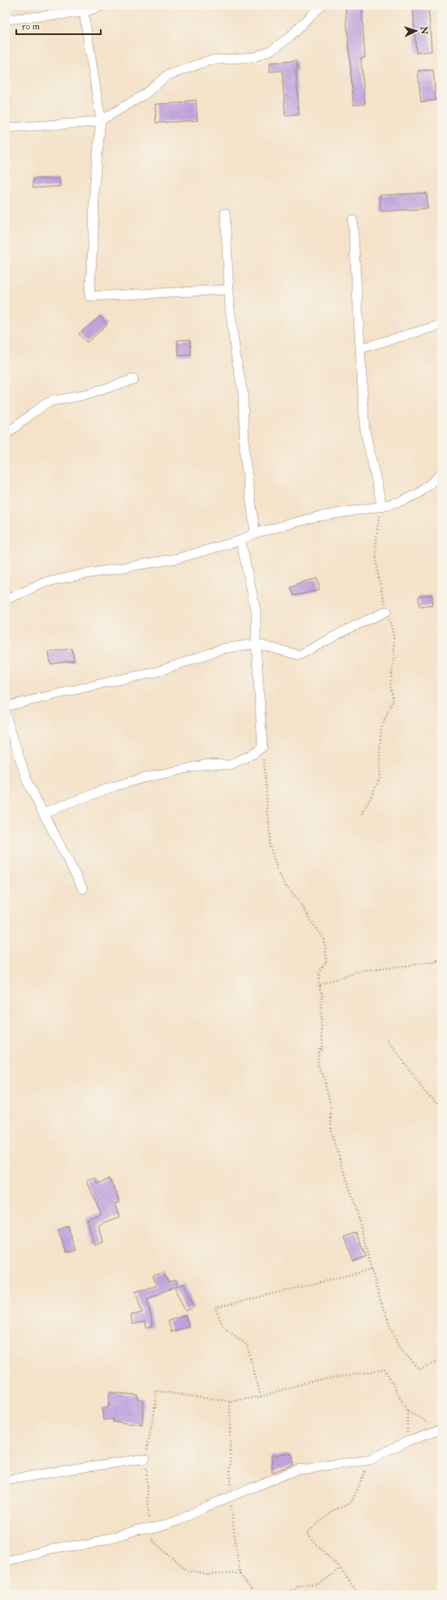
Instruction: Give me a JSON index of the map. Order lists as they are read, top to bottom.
{
  "scale_bar": "50 m",
  "north": "right"
}
